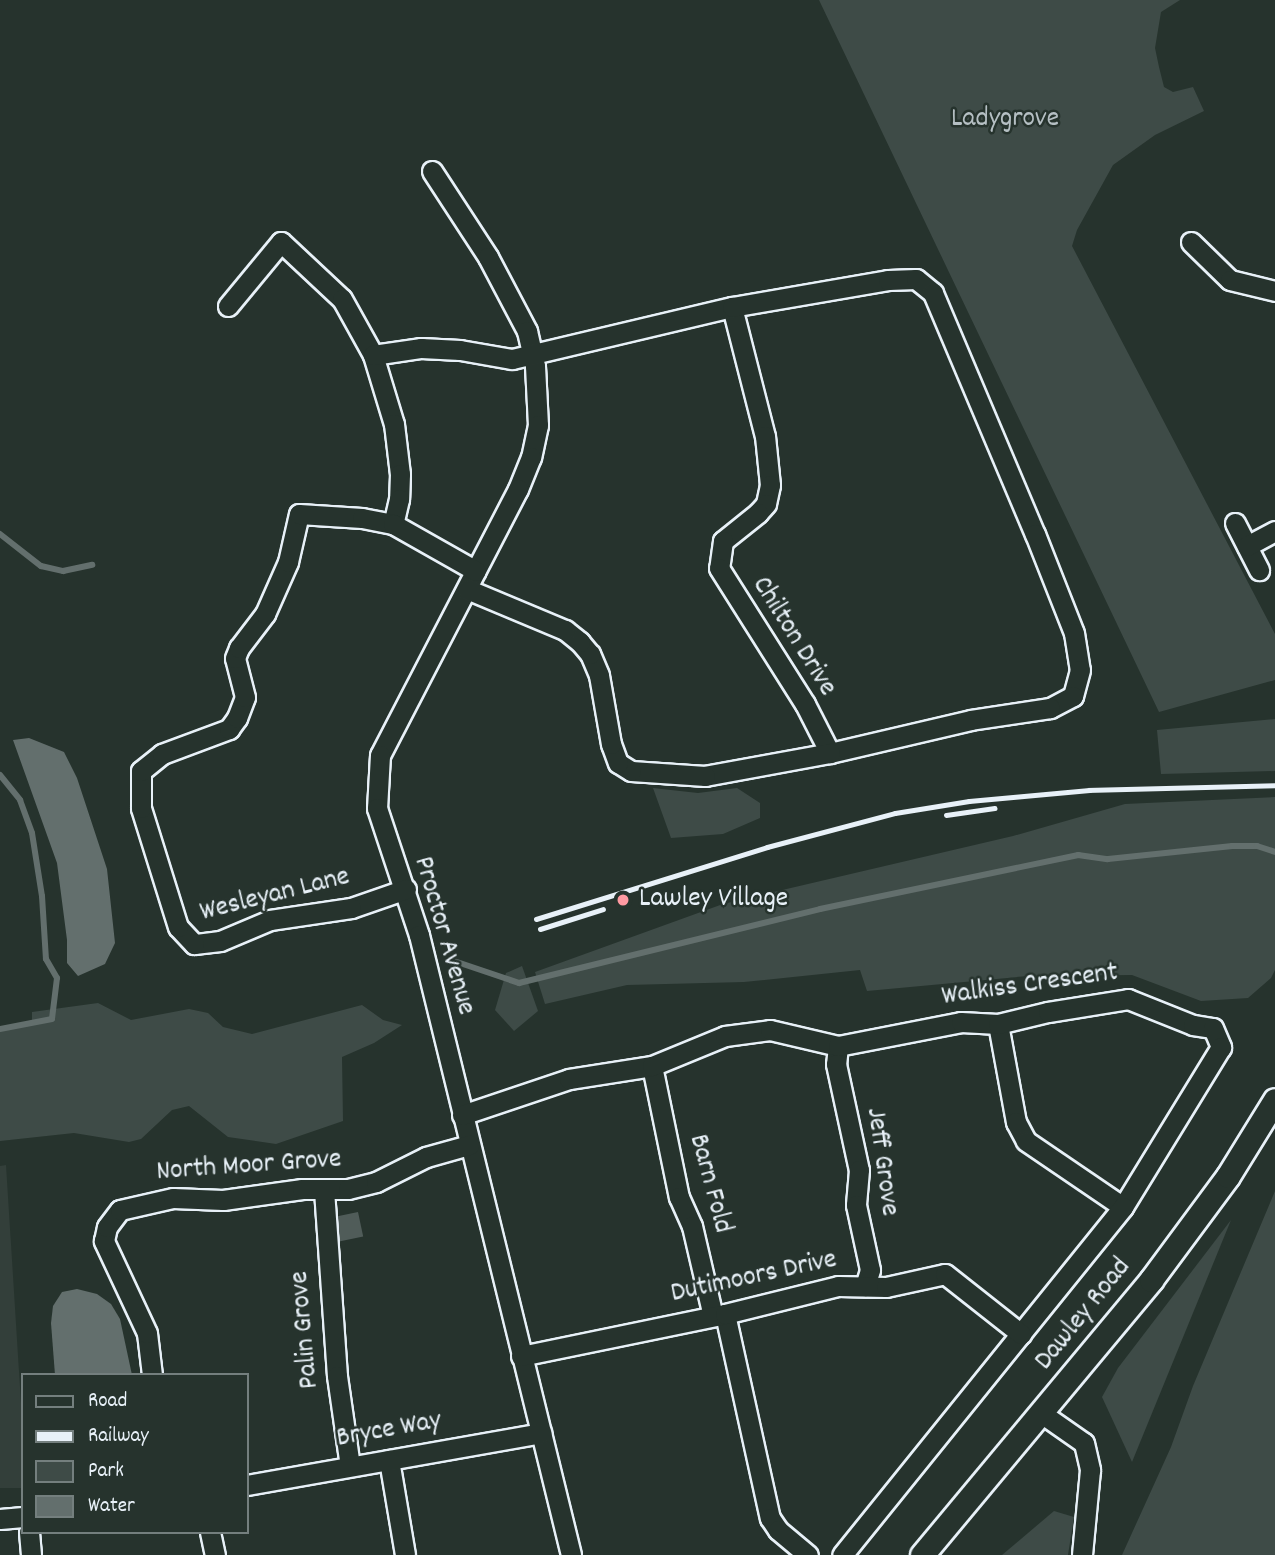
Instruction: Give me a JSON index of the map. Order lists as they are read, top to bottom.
{
  "streets": {
    "street": [
      "Chilton Drive",
      "Wesleyan Lane",
      "Proctor Avenue",
      "Walkiss Crescent",
      "Jeff Grove",
      "North Moor Grove",
      "Barn Fold",
      "Dutimoors Drive",
      "Dawley Road",
      "Palin Grove",
      "Bryce Way"
    ]
  },
  "crossings": [
    ["Wesleyan Lane", "Proctor Avenue"],
    ["Proctor Avenue", "Walkiss Crescent"],
    ["Proctor Avenue", "North Moor Grove"],
    ["Proctor Avenue", "Dutimoors Drive"],
    ["Proctor Avenue", "Bryce Way"],
    ["Walkiss Crescent", "Jeff Grove"],
    ["Walkiss Crescent", "Barn Fold"],
    ["Walkiss Crescent", "Dutimoors Drive"],
    ["Jeff Grove", "Dutimoors Drive"],
    ["North Moor Grove", "Palin Grove"],
    ["Barn Fold", "Dutimoors Drive"],
    ["Palin Grove", "Bryce Way"]
  ],
  "parks": ["Ladygrove"],
  "places": ["Lawley Village"],
  "legend": [
    "Road",
    "Railway",
    "Park",
    "Water"
  ]
}
